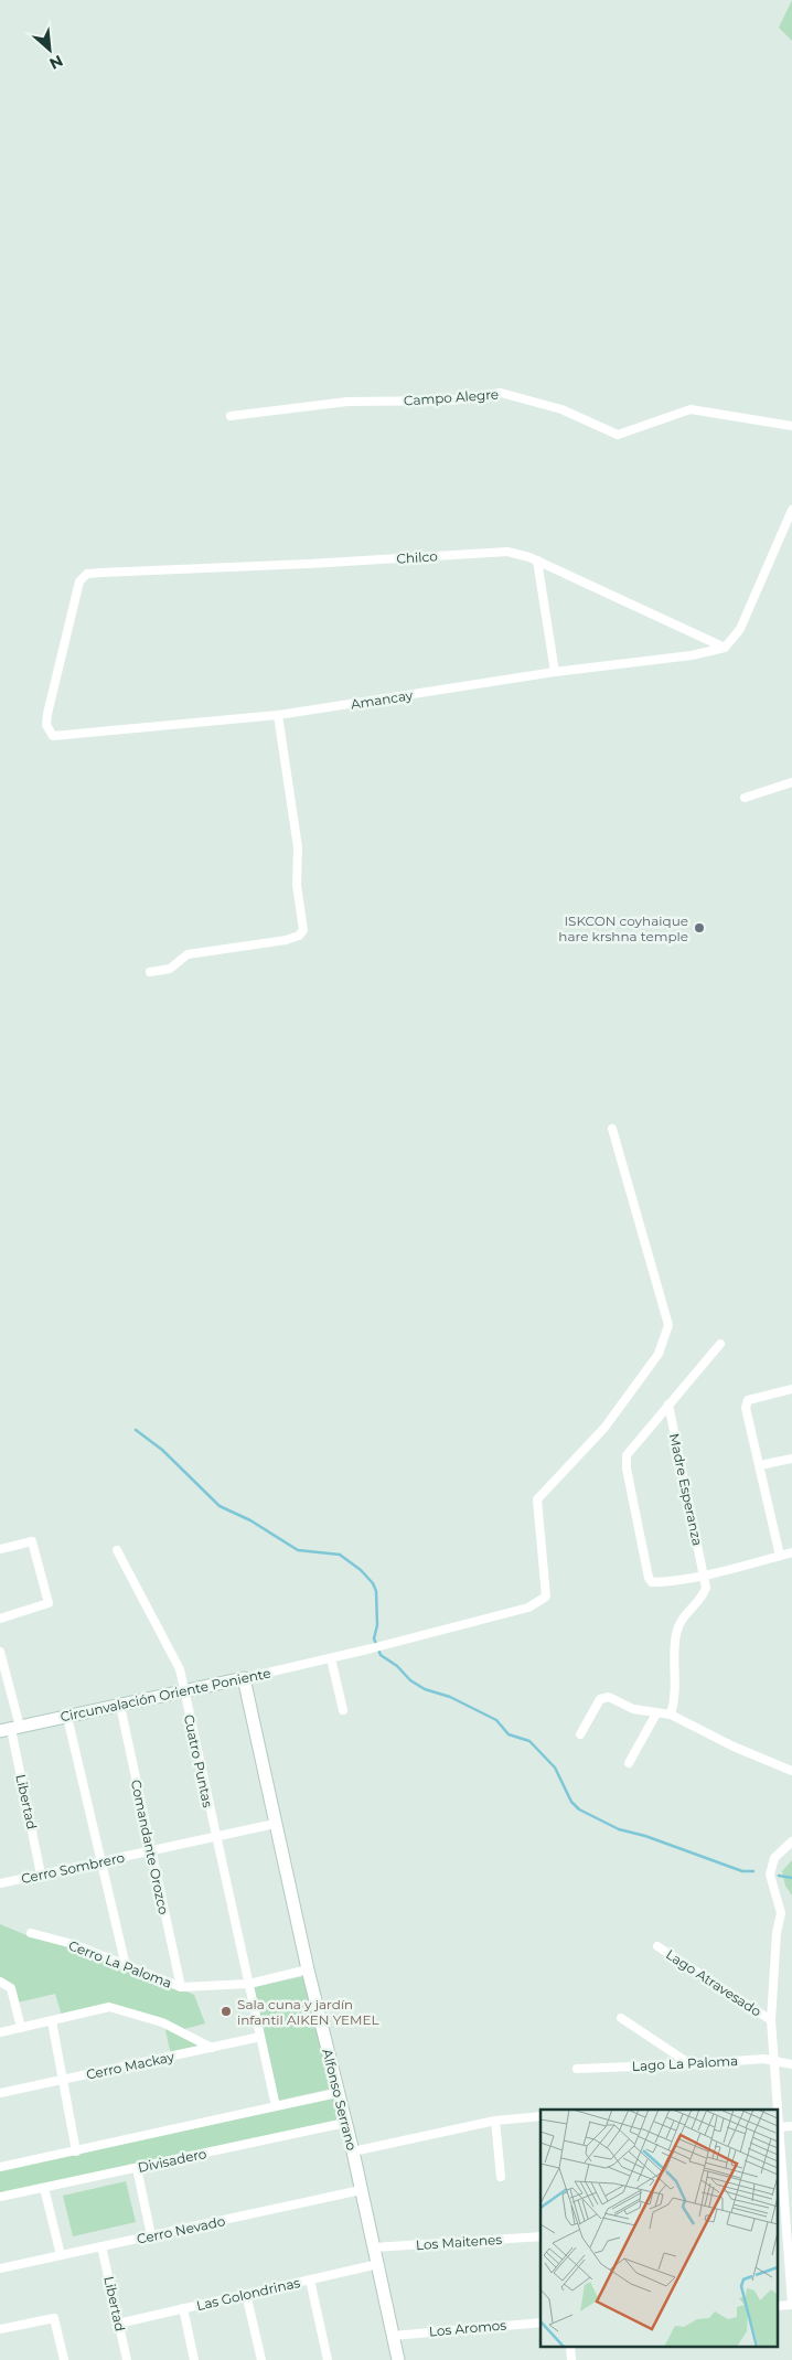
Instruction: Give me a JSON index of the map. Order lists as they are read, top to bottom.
{
  "streets": {
    "street": [
      "Campo Alegre",
      "Chilco",
      "Amancay",
      "Madre Esperanza",
      "Circunvalación Oriente Poniente",
      "Cuatro Puntas",
      "Libertad",
      "Comandante Orozco",
      "Cerro Sombrero",
      "Cerro La Paloma",
      "Lago Atravesado",
      "Lago La Paloma",
      "Cerro Mackay",
      "Alfonso Serrano",
      "Divisadero",
      "Cerro Nevado",
      "Los Maitenes",
      "Las Golondrinas",
      "Los Aromos"
    ]
  },
  "crossings": [
    ["Chilco", "Amancay"],
    ["Circunvalación Oriente Poniente", "Cuatro Puntas"],
    ["Circunvalación Oriente Poniente", "Libertad"],
    ["Circunvalación Oriente Poniente", "Comandante Orozco"],
    ["Circunvalación Oriente Poniente", "Alfonso Serrano"],
    ["Cuatro Puntas", "Cerro Sombrero"],
    ["Cuatro Puntas", "Cerro La Paloma"],
    ["Cuatro Puntas", "Cerro Mackay"],
    ["Libertad", "Cerro Sombrero"],
    ["Libertad", "Cerro Nevado"],
    ["Libertad", "Las Golondrinas"],
    ["Comandante Orozco", "Cerro Sombrero"],
    ["Comandante Orozco", "Cerro La Paloma"],
    ["Cerro Sombrero", "Alfonso Serrano"],
    ["Cerro La Paloma", "Alfonso Serrano"],
    ["Alfonso Serrano", "Divisadero"],
    ["Alfonso Serrano", "Cerro Nevado"],
    ["Alfonso Serrano", "Los Maitenes"],
    ["Alfonso Serrano", "Las Golondrinas"],
    ["Alfonso Serrano", "Los Aromos"]
  ],
  "places": ["ISKCON coyhaique hare krshna temple", "Sala cuna y jardín infantil AIKEN YEMEL"],
  "north": "bottom right"
}
